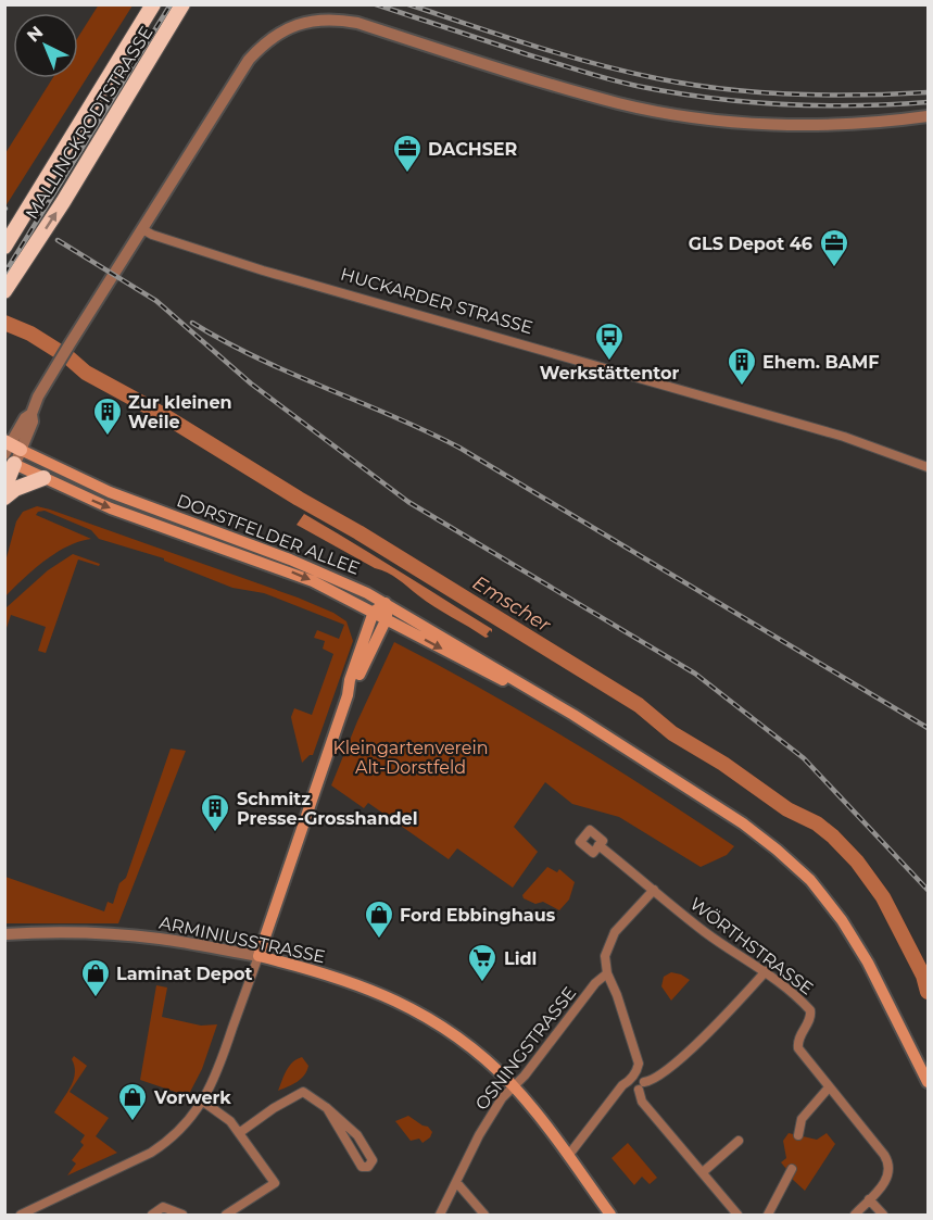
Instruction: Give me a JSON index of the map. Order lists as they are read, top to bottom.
{
  "streets": {
    "highway": ["MALLINCKRODTSTRASSE"],
    "main road": ["DORSTFELDER ALLEE", "ARMINIUSSTRASSE"],
    "street": ["HUCKARDER STRASSE", "WÖRTHSTRASSE", "OSNINGSTRASSE"]
  },
  "crossings": [
    ["ARMINIUSSTRASSE", "OSNINGSTRASSE"]
  ],
  "water": ["Emscher"],
  "parks": ["Kleingartenverein Alt-Dorstfeld"],
  "places": {
    "office": ["DACHSER", "GLS Depot 46"],
    "bus stop": ["Werkstättentor"],
    "building": ["Ehem. BAMF", "Zur kleinen Weile", "Schmitz Presse-Grosshandel"],
    "shop": ["Ford Ebbinghaus", "Laminat Depot", "Vorwerk"],
    "supermarket": ["Lidl"]
  },
  "north": "top left"
}
